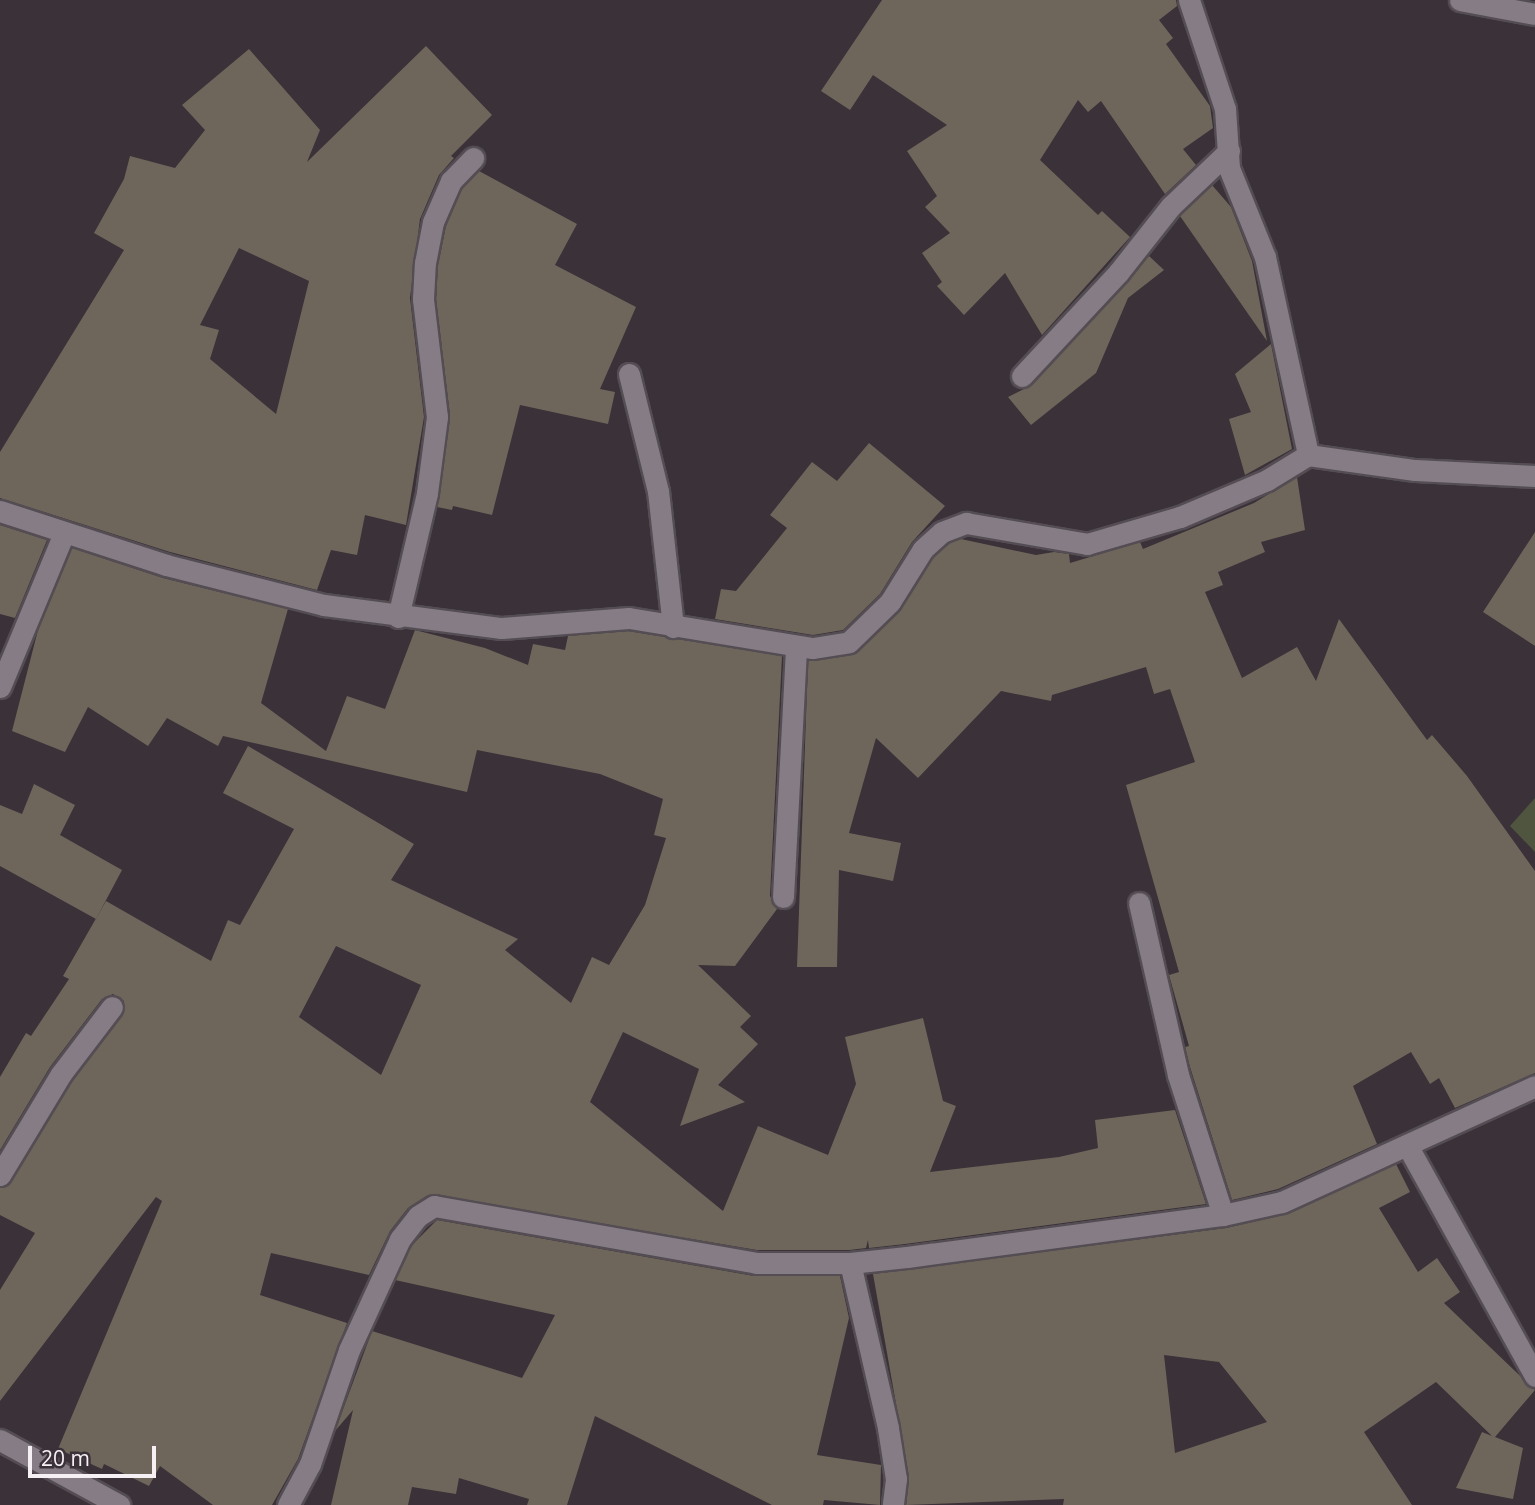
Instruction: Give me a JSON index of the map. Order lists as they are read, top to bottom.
{
  "scale_bar": "20 m"
}
